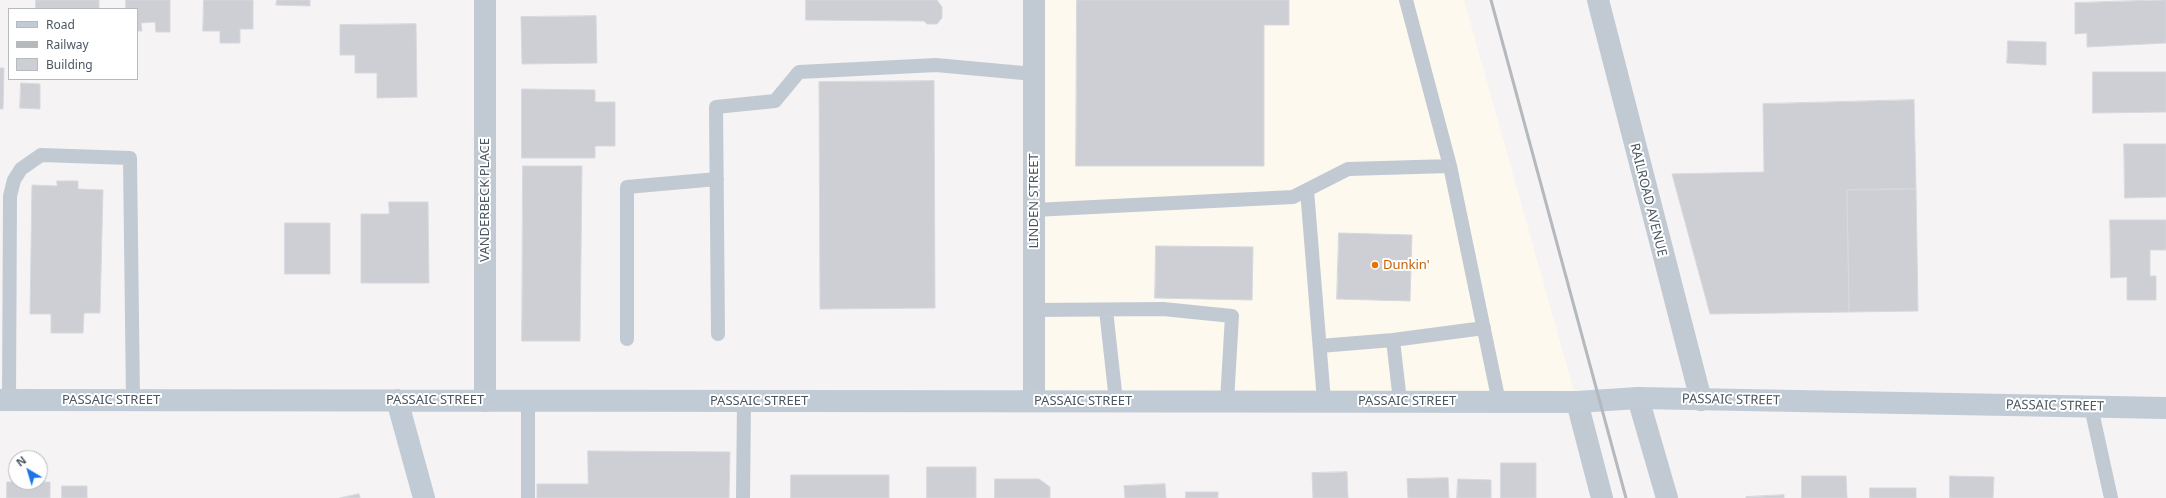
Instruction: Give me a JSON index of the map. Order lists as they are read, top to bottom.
{
  "streets": {
    "main road": ["PASSAIC STREET"],
    "street": ["VANDERBECK PLACE", "RAILROAD AVENUE", "LINDEN STREET"]
  },
  "crossings": [
    ["VANDERBECK PLACE", "PASSAIC STREET"],
    ["RAILROAD AVENUE", "PASSAIC STREET"],
    ["LINDEN STREET", "PASSAIC STREET"]
  ],
  "places": ["Dunkin'"],
  "legend": ["Road", "Railway", "Building"],
  "north": "top left"
}
